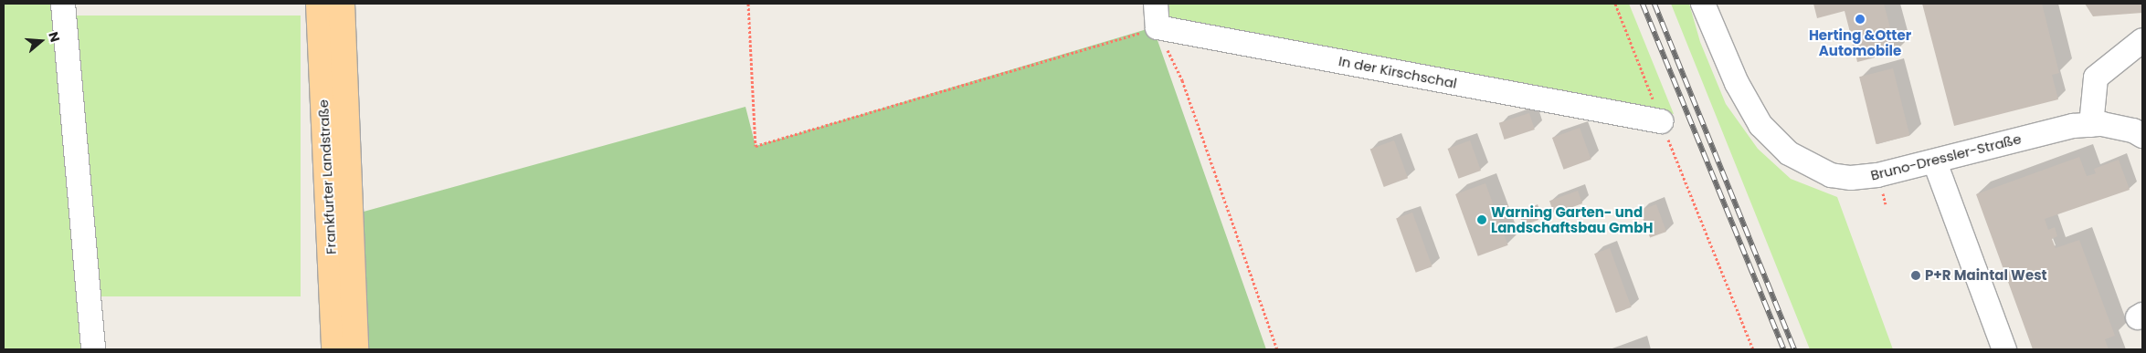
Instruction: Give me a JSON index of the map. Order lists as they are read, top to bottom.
{
  "streets": {
    "main road": ["Frankfurter Landstraße"],
    "street": ["In der Kirschschal", "Bruno-Dressler-Straße"]
  },
  "places": ["Herting &Otter Automobile", "Warning Garten- und Landschaftsbau GmbH", "P+R Maintal West"],
  "north": "right"
}
